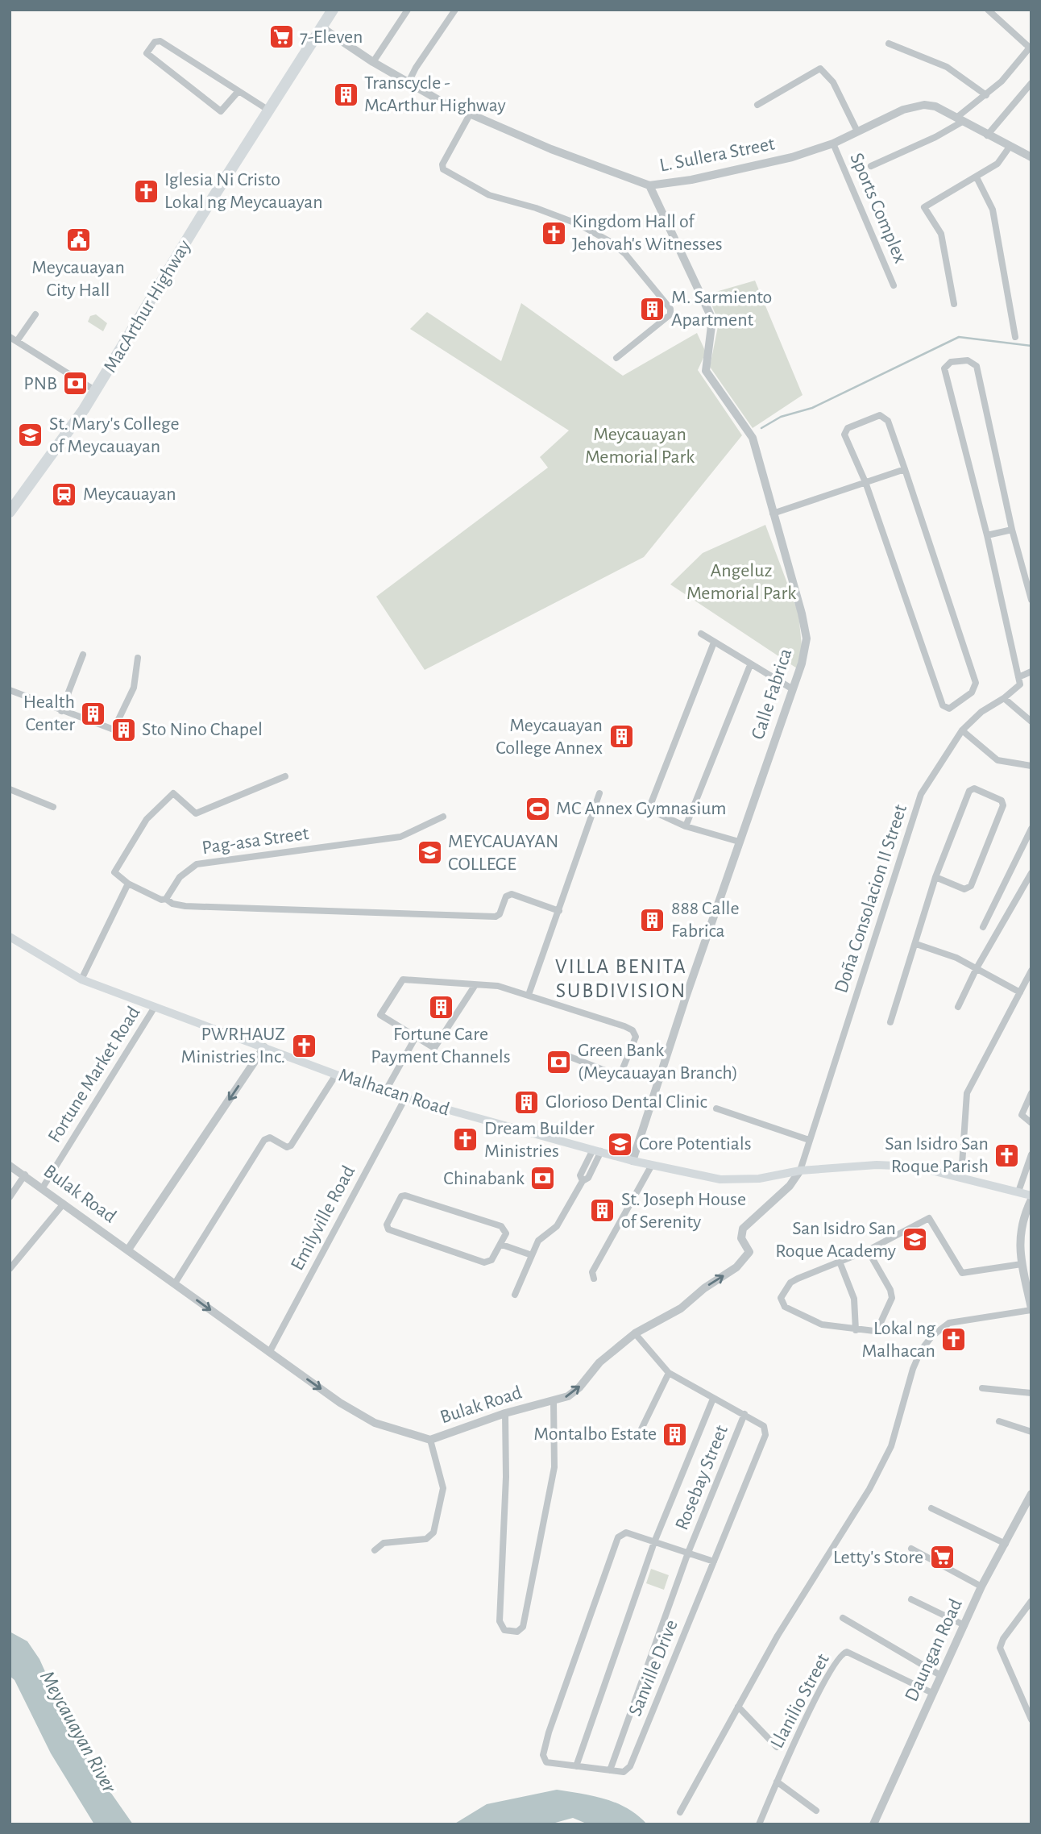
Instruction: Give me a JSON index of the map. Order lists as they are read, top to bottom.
{
  "streets": {
    "highway": ["MacArthur Highway"],
    "main road": ["Malhacan Road"],
    "street": [
      "L. Sullera Street",
      "Sports Complex",
      "Calle Fabrica",
      "Pag-asa Street",
      "Doña Consolacion II Street",
      "Fortune Market Road",
      "Bulak Road",
      "Emilyville Road",
      "Rosebay Street",
      "Daungan Road",
      "Sanville Drive",
      "Llanilio Street"
    ]
  },
  "crossings": [
    ["L. Sullera Street", "Sports Complex"],
    ["L. Sullera Street", "MacArthur Highway"],
    ["L. Sullera Street", "Calle Fabrica"],
    ["Calle Fabrica", "Malhacan Road"],
    ["Doña Consolacion II Street", "Malhacan Road"],
    ["Doña Consolacion II Street", "Bulak Road"],
    ["Fortune Market Road", "Malhacan Road"],
    ["Fortune Market Road", "Bulak Road"],
    ["Malhacan Road", "Bulak Road"],
    ["Malhacan Road", "Emilyville Road"],
    ["Bulak Road", "Emilyville Road"],
    ["Bulak Road", "Sanville Drive"],
    ["Rosebay Street", "Sanville Drive"],
    ["Daungan Road", "Llanilio Street"]
  ],
  "districts": ["VILLA BENITA SUBDIVISION"],
  "water": ["Meycauayan River"],
  "parks": ["Meycauayan Memorial Park", "Angeluz Memorial Park"],
  "places": {
    "supermarket": ["7-Eleven", "Letty's Store"],
    "building": [
      "Transcycle - McArthur Highway",
      "M. Sarmiento Apartment",
      "Health Center",
      "Sto Nino Chapel",
      "Meycauayan College Annex",
      "888 Calle Fabrica",
      "Fortune Care Payment Channels",
      "Glorioso Dental Clinic",
      "St. Joseph House of Serenity",
      "Montalbo Estate"
    ],
    "church": [
      "Iglesia Ni Cristo Lokal ng Meycauayan",
      "Kingdom Hall of Jehovah's Witnesses",
      "PWRHAUZ Ministries Inc.",
      "Dream Builder Ministries",
      "San Isidro San Roque Parish",
      "Lokal ng Malhacan"
    ],
    "public building": ["Meycauayan City Hall"],
    "bank": ["PNB", "Green Bank (Meycauayan Branch)", "Chinabank"],
    "school or university": [
      "St. Mary's College of Meycauayan",
      "MEYCAUAYAN COLLEGE",
      "Core Potentials",
      "San Isidro San Roque Academy"
    ],
    "station": ["Meycauayan"],
    "sports": ["MC Annex Gymnasium"]
  }
}
